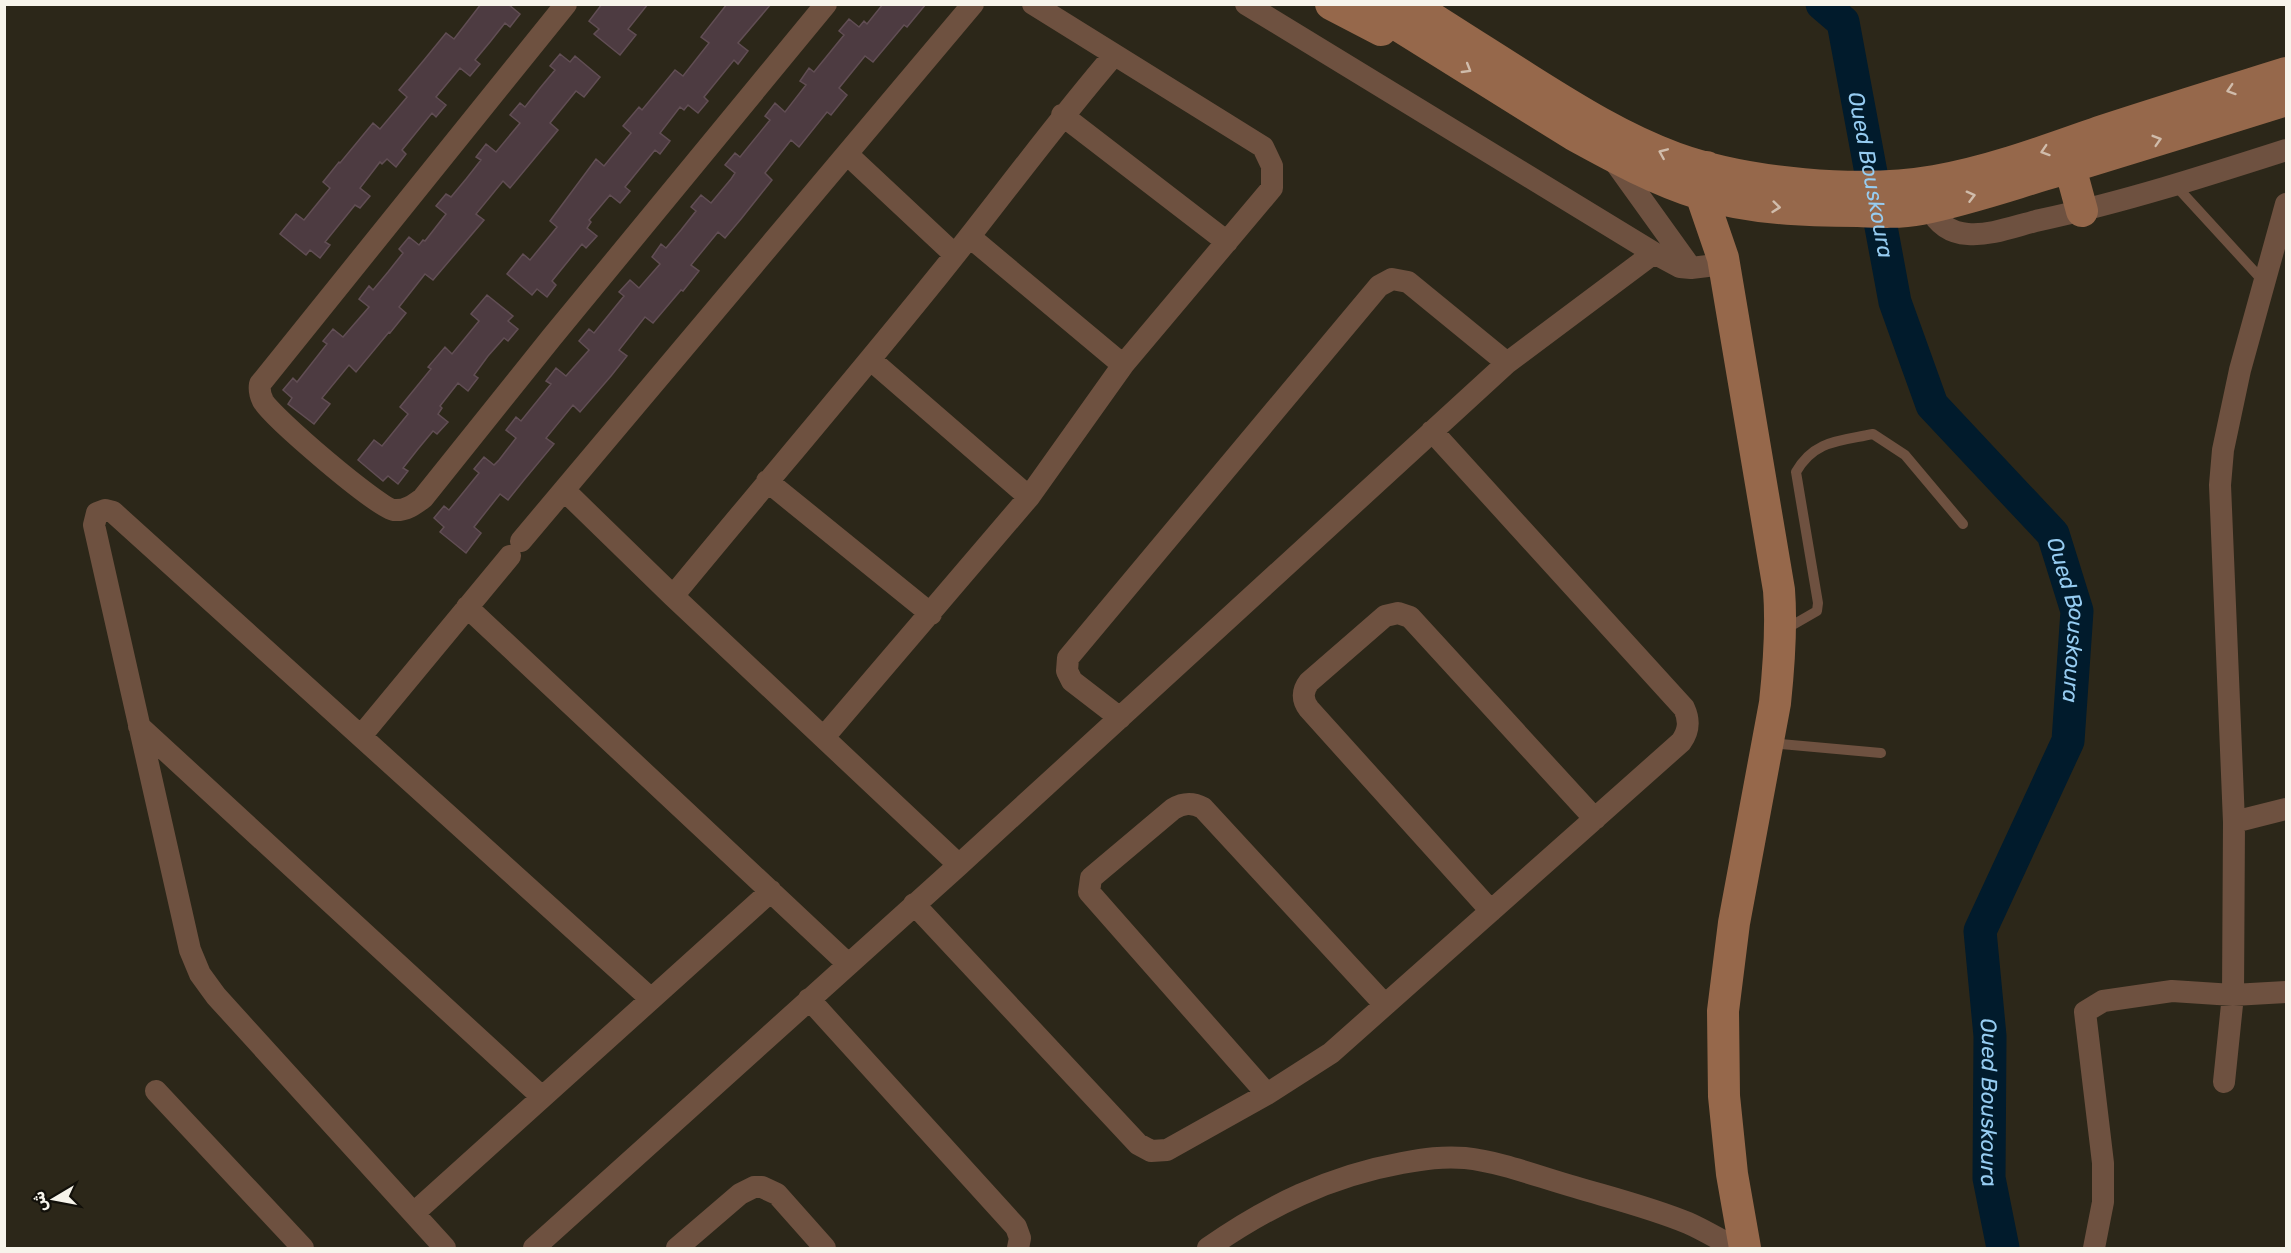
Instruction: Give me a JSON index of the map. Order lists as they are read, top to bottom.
{
  "water": ["Oued Bouskoura"],
  "north": "left"
}
